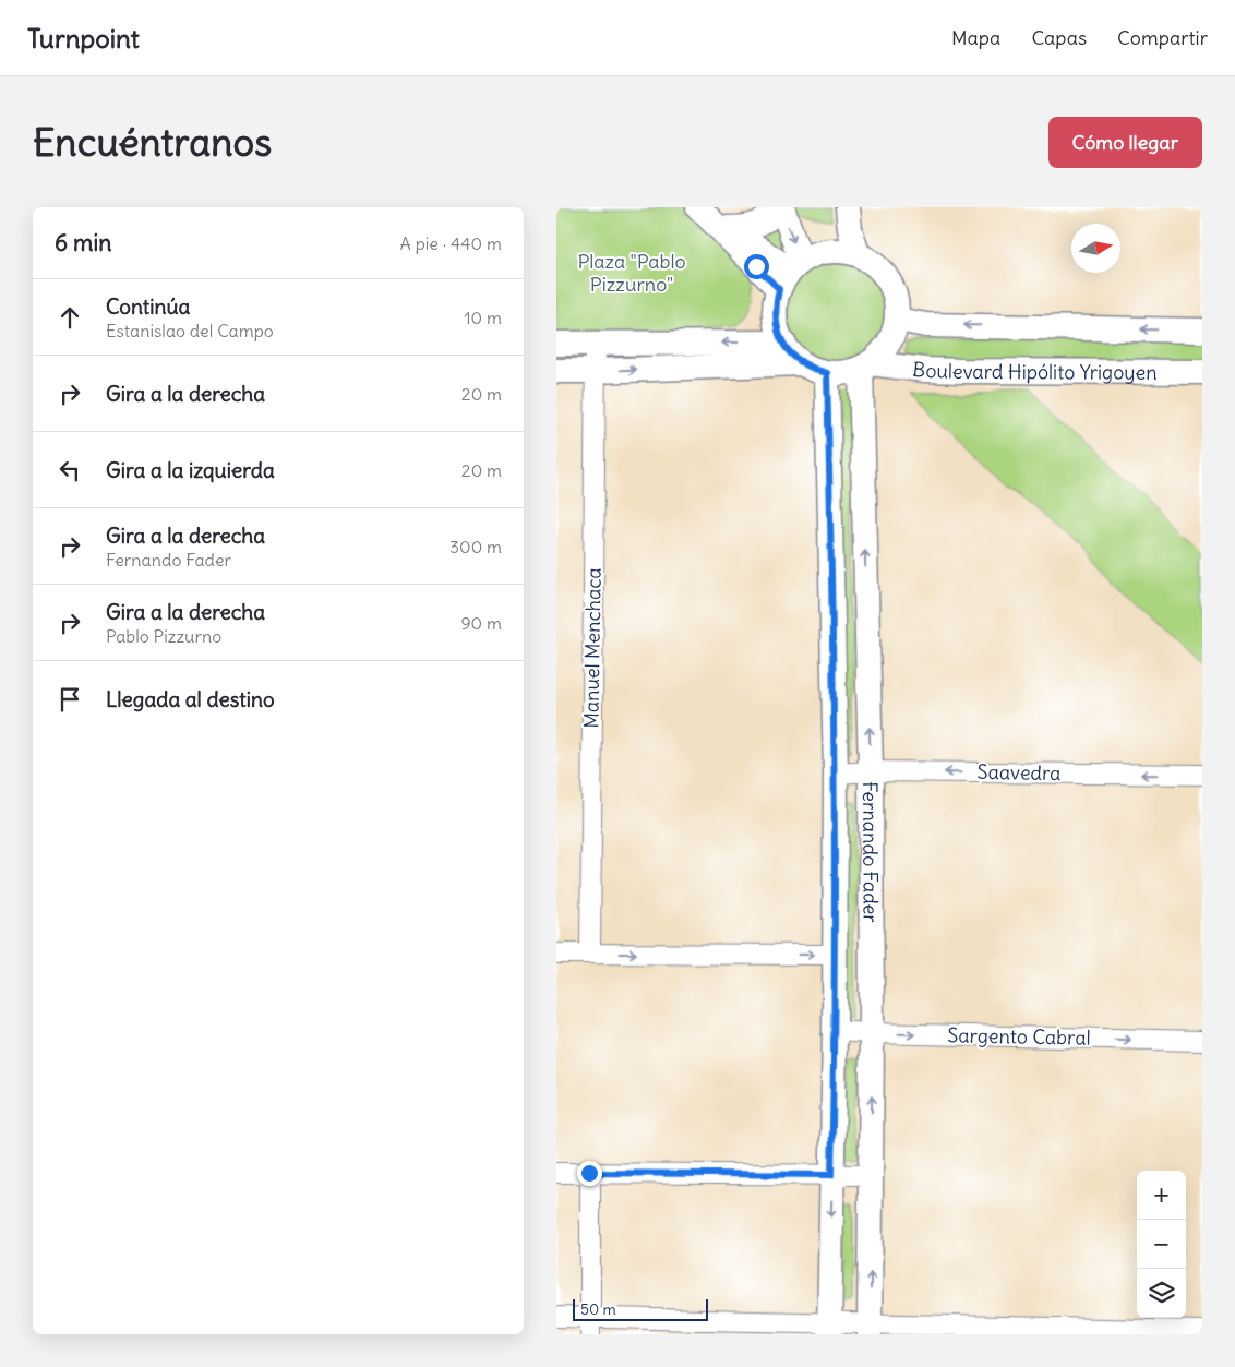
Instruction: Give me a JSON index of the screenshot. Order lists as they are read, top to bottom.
{
  "streets": {
    "street": [
      "Boulevard Hipólito Yrigoyen",
      "Manuel Menchaca",
      "Saavedra",
      "Fernando Fader",
      "Sargento Cabral"
    ]
  },
  "crossings": [
    ["Boulevard Hipólito Yrigoyen", "Fernando Fader"],
    ["Saavedra", "Fernando Fader"],
    ["Fernando Fader", "Sargento Cabral"]
  ],
  "one_way": ["Saavedra", "Sargento Cabral"],
  "parks": ["Plaza \"Pablo Pizzurno\""],
  "scale_bar": "50 m",
  "north": "right",
  "page": {
    "header": "Turnpoint",
    "nav": ["Mapa", "Capas", "Compartir"],
    "buttons": "Cómo llegar",
    "title": "Encuéntranos",
    "heading": ["6 min", "A pie · 440 m"],
    "list": [
      ["Continúa", "Estanislao del Campo", "10 m"],
      ["Gira a la derecha", "20 m"],
      ["Gira a la izquierda", "20 m"],
      ["Gira a la derecha", "Fernando Fader", "300 m"],
      ["Gira a la derecha", "Pablo Pizzurno", "90 m"],
      "Llegada al destino"
    ],
    "map_buttons": ["+", "−"],
    "scale": "50 m"
  }
}
